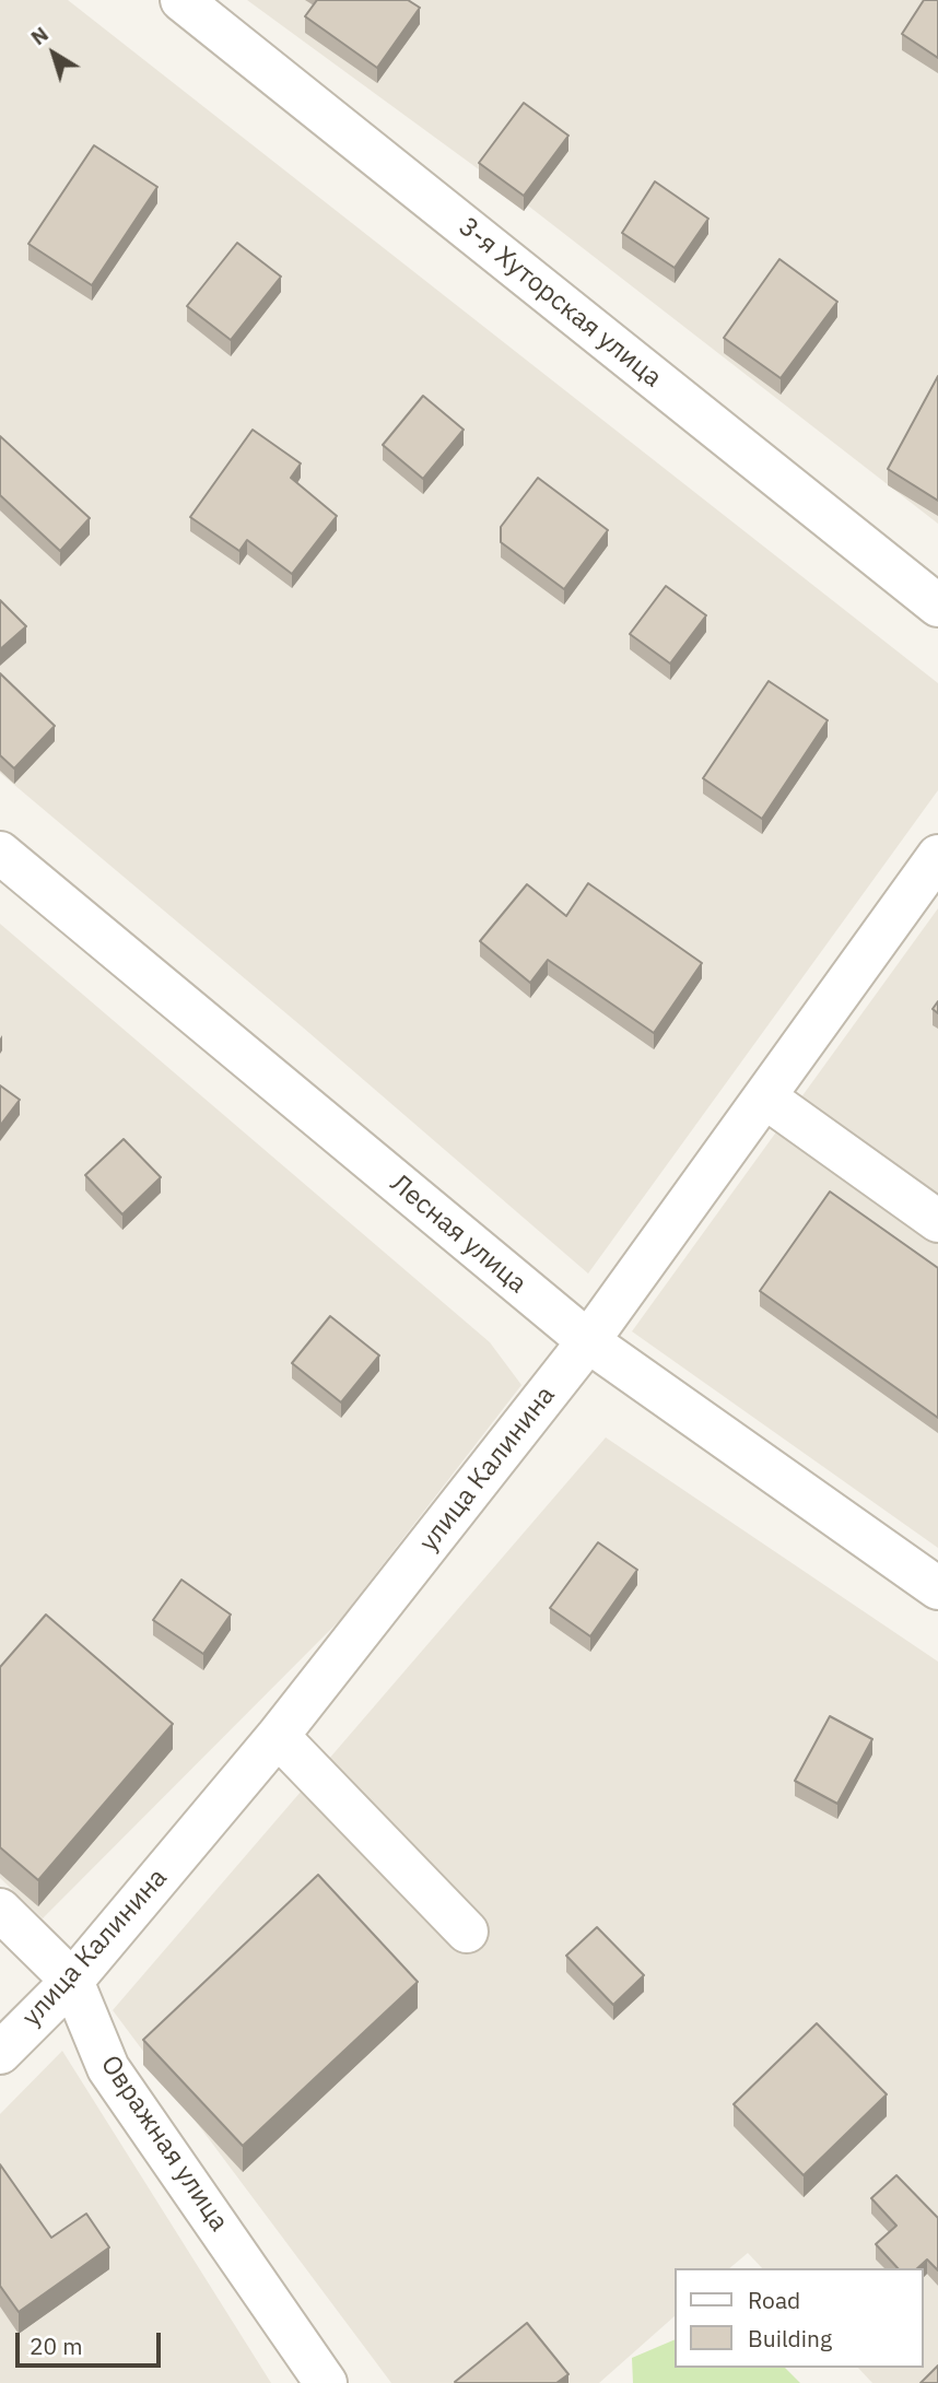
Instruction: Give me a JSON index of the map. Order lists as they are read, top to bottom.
{
  "streets": {
    "street": [
      "3-я Хуторская улица",
      "Лесная улица",
      "улица Калинина",
      "Овражная улица"
    ]
  },
  "crossings": [
    ["Лесная улица", "улица Калинина"],
    ["улица Калинина", "Овражная улица"]
  ],
  "legend": ["Road", "Building"],
  "scale_bar": "20 m",
  "north": "top left"
}
